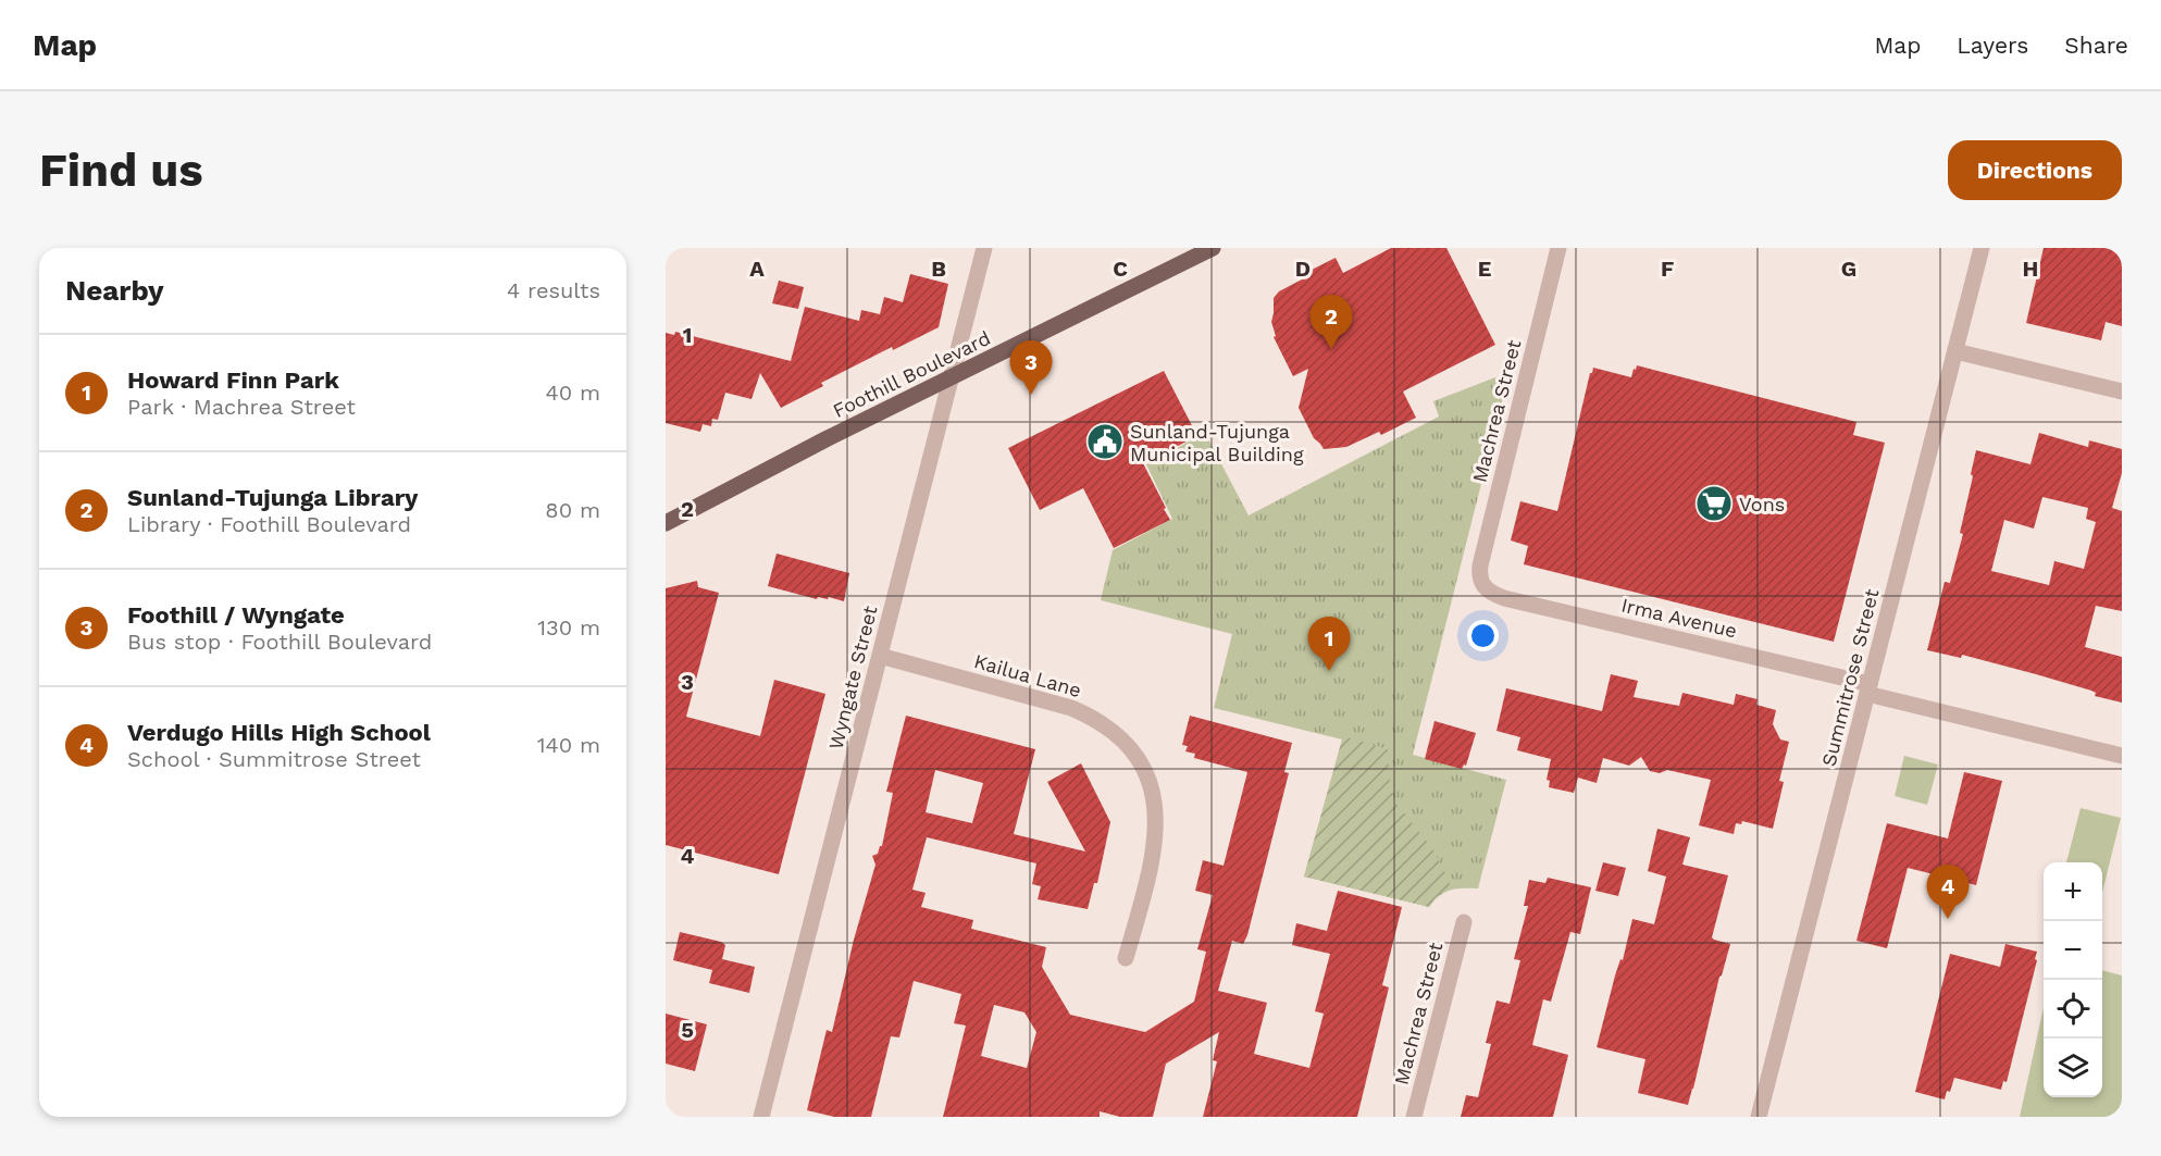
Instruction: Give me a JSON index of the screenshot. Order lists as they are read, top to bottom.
{
  "streets": {
    "main road": ["Foothill Boulevard"],
    "street": [
      "Machrea Street",
      "Irma Avenue",
      "Kailua Lane",
      "Wyngate Street",
      "Summitrose Street"
    ]
  },
  "crossings": [
    ["Foothill Boulevard", "Wyngate Street"],
    ["Machrea Street", "Irma Avenue"],
    ["Irma Avenue", "Summitrose Street"],
    ["Kailua Lane", "Wyngate Street"]
  ],
  "places": {
    "public building": ["Sunland-Tujunga Municipal Building"],
    "supermarket": ["Vons"]
  },
  "page": {
    "header": "Map",
    "nav": ["Map", "Layers", "Share"],
    "buttons": "Directions",
    "title": "Find us",
    "heading": ["Nearby", "4 results"],
    "pins": [
      "2",
      "3",
      "1",
      "4"
    ],
    "list": [
      {
        "mark": "1",
        "name": "Howard Finn Park",
        "note": "Park · Machrea Street",
        "value": "40 m"
      },
      {
        "mark": "2",
        "name": "Sunland-Tujunga Library",
        "note": "Library · Foothill Boulevard",
        "value": "80 m"
      },
      {
        "mark": "3",
        "name": "Foothill / Wyngate",
        "note": "Bus stop · Foothill Boulevard",
        "value": "130 m"
      },
      {
        "mark": "4",
        "name": "Verdugo Hills High School",
        "note": "School · Summitrose Street",
        "value": "140 m"
      }
    ],
    "map_buttons": ["+", "−"]
  },
  "grid": {
    "columns": [
      "A",
      "B",
      "C",
      "D",
      "E",
      "F",
      "G",
      "H"
    ],
    "rows": [
      "1",
      "2",
      "3",
      "4",
      "5"
    ]
  }
}
